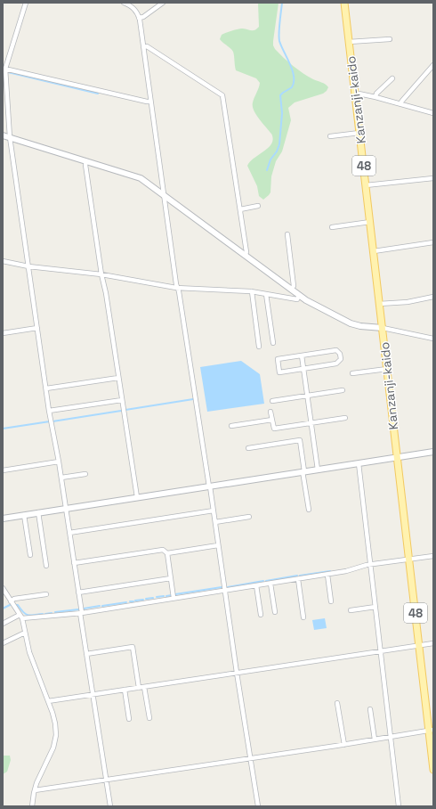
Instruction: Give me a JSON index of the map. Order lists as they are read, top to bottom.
{
  "streets": {
    "main road": ["Kanzanji-kaido", "48"]
  }
}
